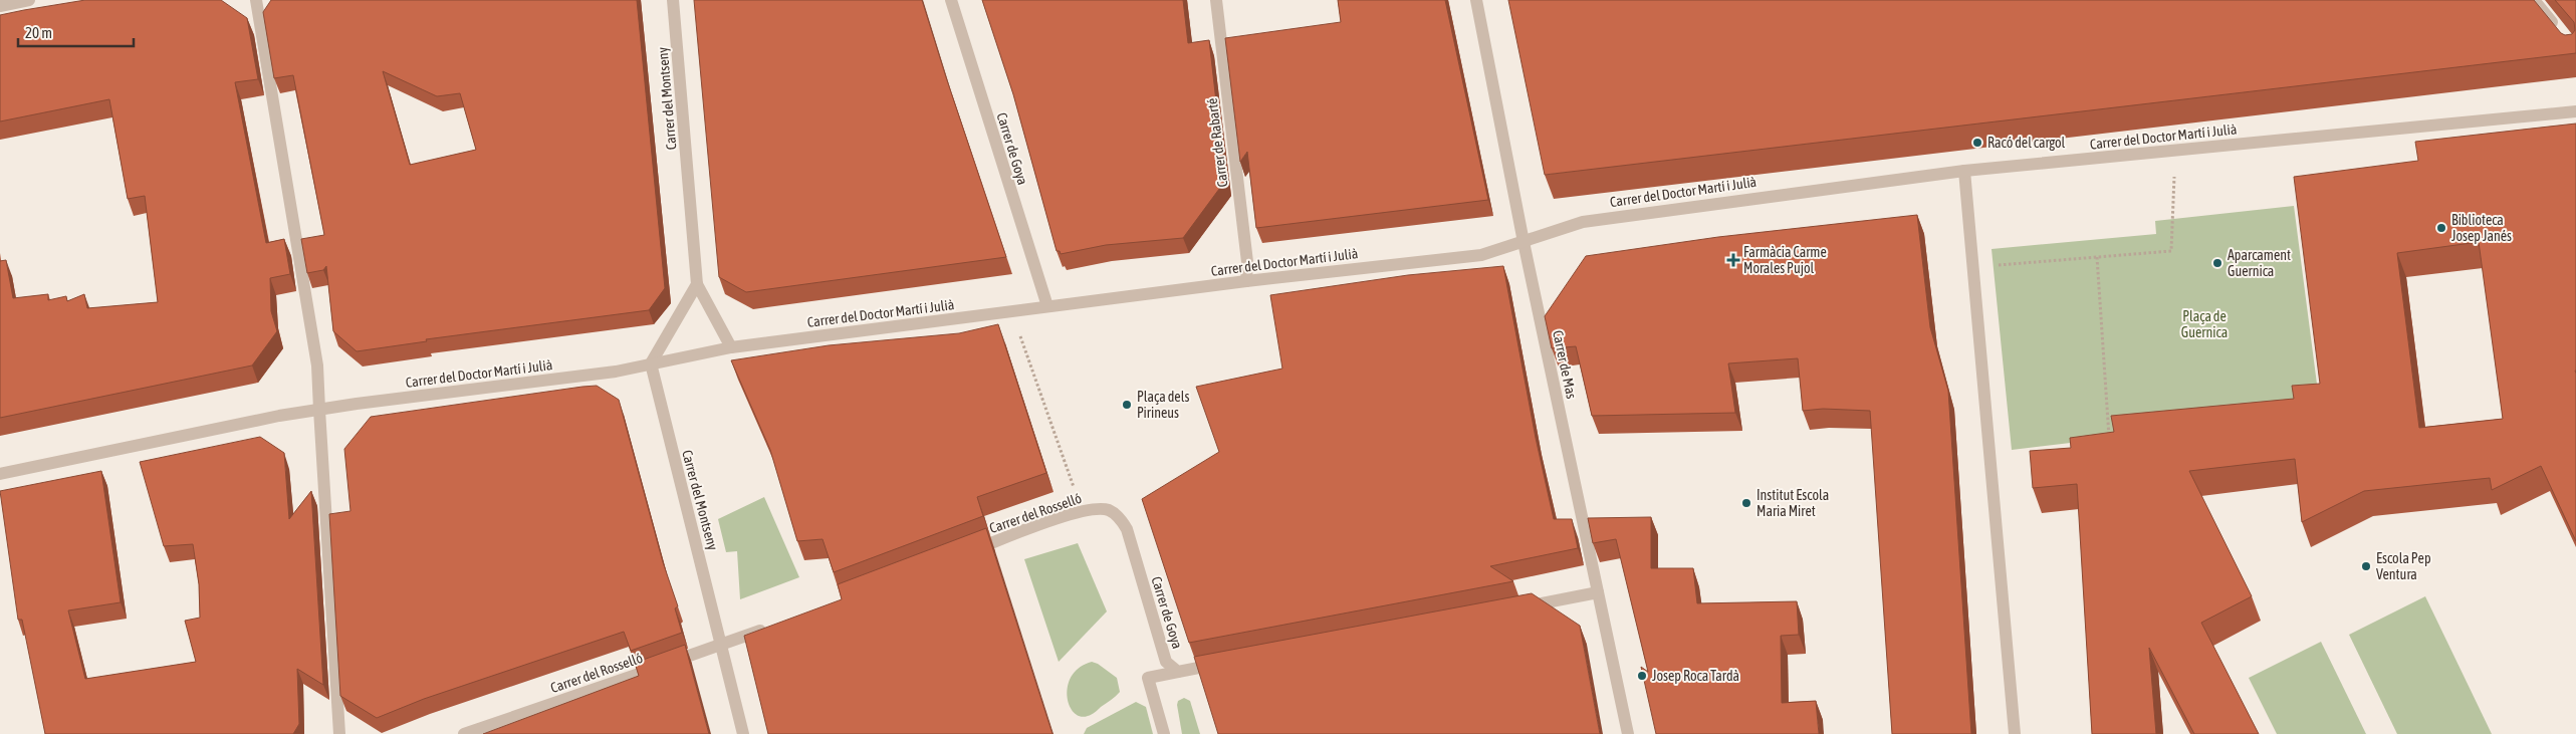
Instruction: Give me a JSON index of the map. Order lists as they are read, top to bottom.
{
  "streets": {
    "street": [
      "Carrer del Montseny",
      "Carrer del Doctor Martí i Julià",
      "Carrer de Rabarté",
      "Carrer de Goya",
      "Carrer de Mas",
      "Carrer del Rosselló"
    ]
  },
  "crossings": [
    ["Carrer del Montseny", "Carrer del Doctor Martí i Julià"],
    ["Carrer del Montseny", "Carrer del Rosselló"],
    ["Carrer del Doctor Martí i Julià", "Carrer de Rabarté"],
    ["Carrer del Doctor Martí i Julià", "Carrer de Goya"],
    ["Carrer del Doctor Martí i Julià", "Carrer de Mas"],
    ["Carrer de Goya", "Carrer del Rosselló"]
  ],
  "parks": ["Plaça de Guernica"],
  "places": {
    "other": [
      "Racó del cargol",
      "Biblioteca Josep Janés",
      "Aparcament Guernica",
      "Plaça dels Pirineus",
      "Institut Escola Maria Miret",
      "Escola Pep Ventura",
      "Josep Roca Tardà"
    ],
    "health": ["Farmàcia Carme Morales Pujol"]
  },
  "scale_bar": "20 m"
}
